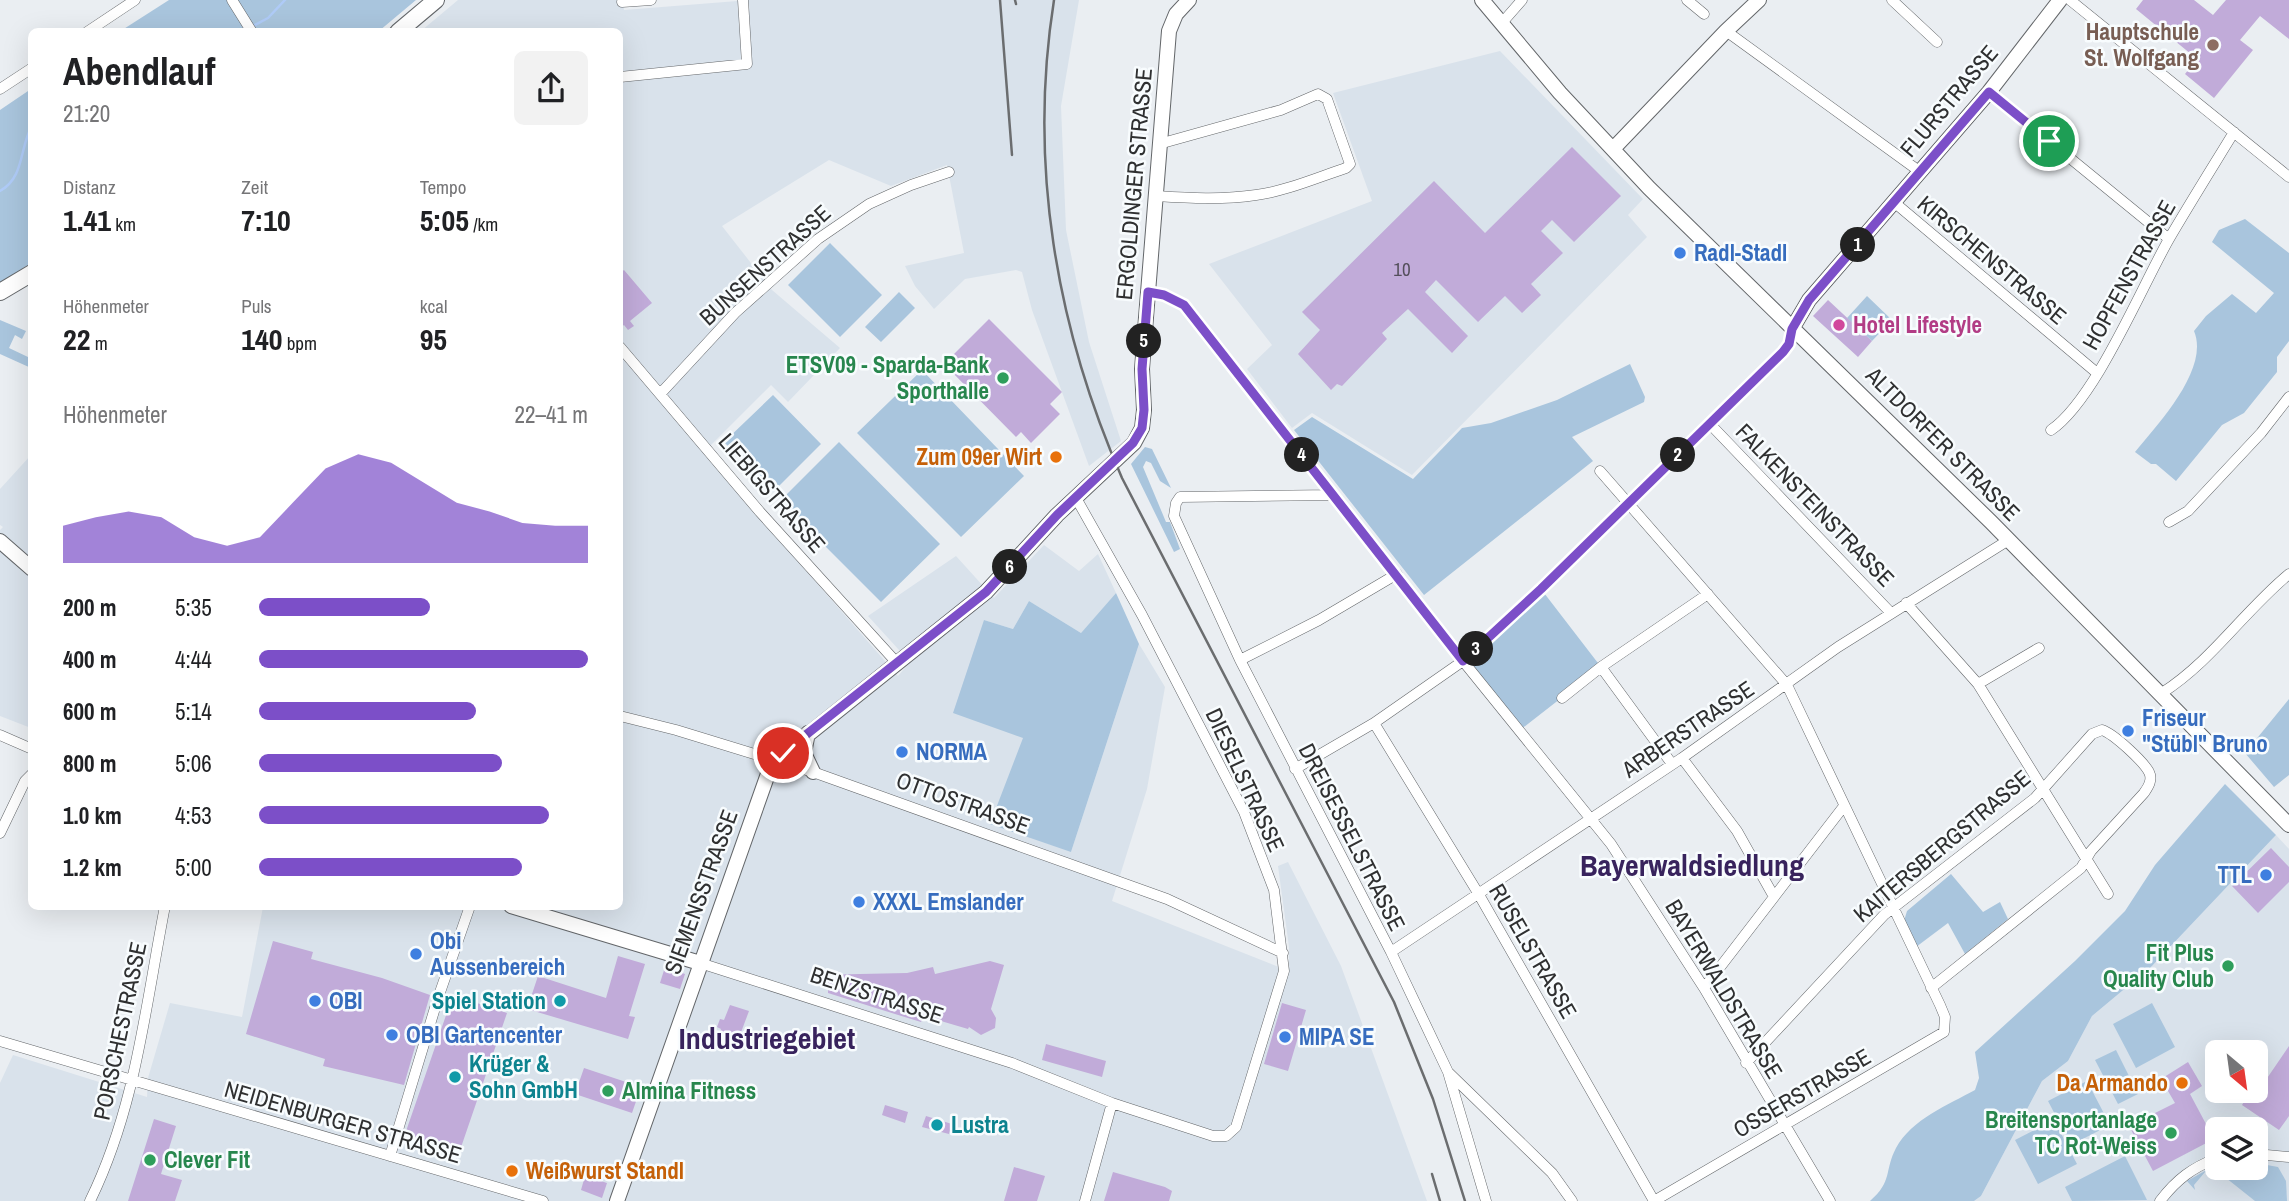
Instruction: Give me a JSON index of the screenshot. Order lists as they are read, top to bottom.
{
  "streets": {
    "main road": [
      "FLURSTRASSE",
      "ERGOLDINGER STRASSE",
      "ALTDORFER STRASSE",
      "SIEMENSSTRASSE",
      "BENZSTRASSE"
    ],
    "street": [
      "KIRSCHENSTRASSE",
      "BUNSENSTRASSE",
      "HOPFENSTRASSE",
      "LIEBIGSTRASSE",
      "FALKENSTEINSTRASSE",
      "ARBERSTRASSE",
      "DIESELSTRASSE",
      "OTTOSTRASSE",
      "DREISESSELSTRASSE",
      "KAITERSBERGSTRASSE",
      "RUSELSTRASSE",
      "BAYERWALDSTRASSE",
      "PORSCHESTRASSE",
      "OSSERSTRASSE",
      "NEIDENBURGER STRASSE"
    ]
  },
  "crossings": [
    ["FLURSTRASSE", "KIRSCHENSTRASSE"],
    ["FLURSTRASSE", "ALTDORFER STRASSE"],
    ["ERGOLDINGER STRASSE", "SIEMENSSTRASSE"],
    ["ERGOLDINGER STRASSE", "BAYERWALDSTRASSE"],
    ["KIRSCHENSTRASSE", "HOPFENSTRASSE"],
    ["BUNSENSTRASSE", "LIEBIGSTRASSE"],
    ["ALTDORFER STRASSE", "ARBERSTRASSE"],
    ["LIEBIGSTRASSE", "SIEMENSSTRASSE"],
    ["FALKENSTEINSTRASSE", "ARBERSTRASSE"],
    ["FALKENSTEINSTRASSE", "KAITERSBERGSTRASSE"],
    ["ARBERSTRASSE", "DREISESSELSTRASSE"],
    ["ARBERSTRASSE", "RUSELSTRASSE"],
    ["ARBERSTRASSE", "BAYERWALDSTRASSE"],
    ["DIESELSTRASSE", "OTTOSTRASSE"],
    ["DIESELSTRASSE", "SIEMENSSTRASSE"],
    ["DIESELSTRASSE", "BENZSTRASSE"],
    ["OTTOSTRASSE", "SIEMENSSTRASSE"],
    ["DREISESSELSTRASSE", "BAYERWALDSTRASSE"],
    ["KAITERSBERGSTRASSE", "BAYERWALDSTRASSE"],
    ["SIEMENSSTRASSE", "BENZSTRASSE"],
    ["RUSELSTRASSE", "OSSERSTRASSE"],
    ["BAYERWALDSTRASSE", "OSSERSTRASSE"],
    ["PORSCHESTRASSE", "NEIDENBURGER STRASSE"]
  ],
  "districts": ["Bayerwaldsiedlung", "Industriegebiet"],
  "places": [
    "Hauptschule St. Wolfgang",
    "Radl-Stadl",
    "Hotel Lifestyle",
    "ETSV09 - Sparda-Bank Sporthalle",
    "Zum 09er Wirt",
    "Friseur \"Stübl\" Bruno",
    "NORMA",
    "TTL",
    "XXXL Emslander",
    "Obi Aussenbereich",
    "Fit Plus Quality Club",
    "OBI",
    "Spiel Station",
    "OBI Gartencenter",
    "MIPA SE",
    "Krüger & Sohn GmbH",
    "Da Armando",
    "Almina Fitness",
    "Lustra",
    "Breitensportanlage TC Rot-Weiss",
    "Clever Fit",
    "Weißwurst Standl"
  ],
  "house_numbers": ["10"],
  "north": "bottom right",
  "page": {
    "heading": ["Abendlauf", "21:20"],
    "stats": [
      ["Distanz", "1.41 km"],
      ["Zeit", "7:10"],
      ["Tempo", "5:05 /km"],
      ["Höhenmeter", "22 m"],
      ["Puls", "140 bpm"],
      ["kcal", "95"]
    ],
    "pins": [
      "1",
      "5",
      "2",
      "4",
      "6",
      "3"
    ],
    "chart": ["Höhenmeter", "22–41 m"],
    "list": [
      {
        "name": "200 m",
        "note": "5:35"
      },
      {
        "name": "400 m",
        "note": "4:44"
      },
      {
        "name": "600 m",
        "note": "5:14"
      },
      {
        "name": "800 m",
        "note": "5:06"
      },
      {
        "name": "1.0 km",
        "note": "4:53"
      },
      {
        "name": "1.2 km",
        "note": "5:00"
      }
    ]
  }
}
